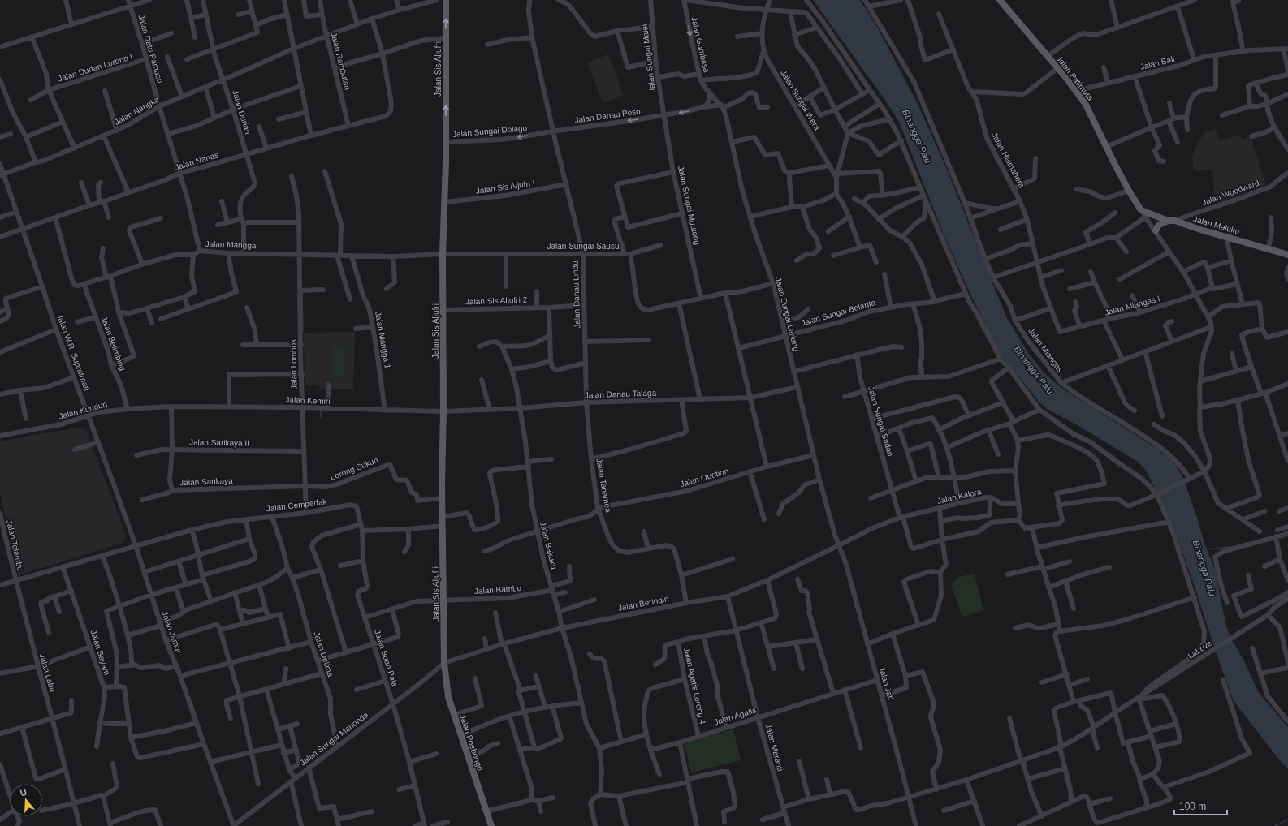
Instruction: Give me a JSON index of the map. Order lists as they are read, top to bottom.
{
  "streets": {
    "main road": [
      "Jalan Sis Aljufri",
      "Jalan Patimura",
      "Jalan Maluku",
      "Jalan Poebongo"
    ],
    "street": [
      "Jalan Gumbasa",
      "Jalan Datu Pamusu",
      "Jalan Sungai Malei",
      "Jalan Rambutan",
      "Jalan Bali",
      "Jalan Durian Lorong I",
      "Jalan Sungai Wera",
      "Jalan Nangka",
      "Jalan Durian",
      "Jalan Danau Poso",
      "Jalan Sungai Dolago",
      "Jalan Halmahera",
      "Jalan Nanas",
      "Jalan Sis Aljufri I",
      "Jalan Woodward",
      "Jalan Sungai Moutong",
      "Jalan Mangga",
      "Jalan Sungai Sausu",
      "Jalan Danau Lindu",
      "Jalan Sis Aljufri 2",
      "Jalan Miangas I",
      "Jalan Sungai Belanta",
      "Jalan Sungai Lariang",
      "Jalan Mangga 1",
      "Jalan Belimbing",
      "Jalan Miangas",
      "Jalan W.R. Supratman",
      "Jalan Lombok",
      "Jalan Danau Talaga",
      "Jalan Kemiri",
      "Jalan Kunduri",
      "Jalan Sungai Sadan",
      "Jalan Sarikaya II",
      "Lorong Sukun",
      "Jalan Ogotion",
      "Jalan Sarikaya",
      "Jalan Tanamea",
      "Jalan Kalora",
      "Jalan Cempedak",
      "Jalan Tolambu",
      "Jalan Bakuku",
      "Jalan Bambu",
      "Jalan Beringin",
      "Jalan Jamur",
      "LaLove",
      "Jalan Bayam",
      "Jalan Delima",
      "Jalan Buah Pala",
      "Jalan Labu",
      "Jalan Jati",
      "Jalan Agatis Lorong 4",
      "Jalan Agatis",
      "Jalan Sungai Manonda",
      "Jalan Maranti"
    ]
  },
  "crossings": [
    ["Jalan Gumbasa", "Jalan Sungai Lariang"],
    ["Jalan Datu Pamusu", "Jalan Durian Lorong I"],
    ["Jalan Datu Pamusu", "Jalan Nangka"],
    ["Jalan Datu Pamusu", "Jalan Nanas"],
    ["Jalan Datu Pamusu", "Jalan Mangga"],
    ["Jalan Sungai Malei", "Jalan Danau Poso"],
    ["Jalan Sungai Malei", "Jalan Sungai Moutong"],
    ["Jalan Rambutan", "Jalan Nangka"],
    ["Jalan Rambutan", "Jalan Nanas"],
    ["Jalan Bali", "Jalan Patimura"],
    ["Jalan Durian Lorong I", "Jalan Nangka"],
    ["Jalan Sis Aljufri", "Jalan Sungai Dolago"],
    ["Jalan Sis Aljufri", "Jalan Sis Aljufri I"],
    ["Jalan Sis Aljufri", "Jalan Mangga"],
    ["Jalan Sis Aljufri", "Jalan Sungai Sausu"],
    ["Jalan Sis Aljufri", "Jalan Sis Aljufri 2"],
    ["Jalan Sis Aljufri", "Jalan Danau Talaga"],
    ["Jalan Sis Aljufri", "Jalan Kemiri"],
    ["Jalan Sis Aljufri", "Lorong Sukun"],
    ["Jalan Sis Aljufri", "Jalan Bambu"],
    ["Jalan Sis Aljufri", "Jalan Beringin"],
    ["Jalan Sis Aljufri", "Jalan Sungai Manonda"],
    ["Jalan Sis Aljufri", "Jalan Poebongo"],
    ["Jalan Patimura", "Jalan Maluku"],
    ["Jalan Nangka", "Jalan Durian"],
    ["Jalan Nangka", "Jalan W.R. Supratman"],
    ["Jalan Durian", "Jalan Nanas"],
    ["Jalan Danau Poso", "Jalan Sungai Dolago"],
    ["Jalan Danau Poso", "Jalan Sungai Moutong"],
    ["Jalan Danau Poso", "Jalan Danau Lindu"],
    ["Jalan Sungai Dolago", "Jalan Danau Lindu"],
    ["Jalan Halmahera", "Jalan Miangas I"],
    ["Jalan Nanas", "Jalan W.R. Supratman"],
    ["Jalan Sis Aljufri I", "Jalan Danau Lindu"],
    ["Jalan Woodward", "Jalan Maluku"],
    ["Jalan Sungai Moutong", "Jalan Sungai Sausu"],
    ["Jalan Mangga", "Jalan Sungai Sausu"],
    ["Jalan Mangga", "Jalan Mangga 1"],
    ["Jalan Mangga", "Jalan Lombok"],
    ["Jalan Sungai Sausu", "Jalan Danau Lindu"],
    ["Jalan Sungai Sausu", "Jalan Sungai Lariang"],
    ["Jalan Danau Lindu", "Jalan Sis Aljufri 2"],
    ["Jalan Danau Lindu", "Jalan Danau Talaga"],
    ["Jalan Danau Lindu", "Jalan Tanamea"],
    ["Jalan Sungai Belanta", "Jalan Sungai Lariang"],
    ["Jalan Sungai Lariang", "Jalan Danau Talaga"],
    ["Jalan Sungai Lariang", "Jalan Ogotion"],
    ["Jalan Sungai Lariang", "Jalan Kalora"],
    ["Jalan Sungai Lariang", "Jalan Beringin"],
    ["Jalan Sungai Lariang", "Jalan Jati"],
    ["Jalan Mangga 1", "Jalan Kemiri"],
    ["Jalan Belimbing", "Jalan Kunduri"],
    ["Jalan W.R. Supratman", "Jalan Kunduri"],
    ["Jalan W.R. Supratman", "Jalan Cempedak"],
    ["Jalan W.R. Supratman", "Jalan Jamur"],
    ["Jalan Lombok", "Jalan Kemiri"],
    ["Jalan Lombok", "Jalan Sarikaya II"],
    ["Jalan Lombok", "Lorong Sukun"],
    ["Jalan Lombok", "Jalan Sarikaya"],
    ["Jalan Lombok", "Jalan Cempedak"],
    ["Jalan Danau Talaga", "Jalan Kemiri"],
    ["Jalan Danau Talaga", "Jalan Tanamea"],
    ["Jalan Danau Talaga", "Jalan Bakuku"],
    ["Jalan Kemiri", "Jalan Kunduri"],
    ["Jalan Kemiri", "Jalan Sarikaya"],
    ["Jalan Kunduri", "Jalan Sarikaya"],
    ["Jalan Sungai Sadan", "Jalan Kalora"],
    ["Jalan Sarikaya II", "Jalan Sarikaya"],
    ["Lorong Sukun", "Jalan Sarikaya"],
    ["Jalan Ogotion", "Jalan Tanamea"],
    ["Jalan Ogotion", "Jalan Bakuku"],
    ["Jalan Tanamea", "Jalan Beringin"],
    ["Jalan Kalora", "Jalan Beringin"],
    ["Jalan Kalora", "Jalan Jati"],
    ["Jalan Cempedak", "Jalan Jamur"],
    ["Jalan Cempedak", "Jalan Delima"],
    ["Jalan Cempedak", "Jalan Buah Pala"],
    ["Jalan Tolambu", "Jalan Labu"],
    ["Jalan Bakuku", "Jalan Bambu"],
    ["Jalan Bakuku", "Jalan Beringin"],
    ["Jalan Beringin", "Jalan Jati"],
    ["Jalan Beringin", "Jalan Agatis Lorong 4"],
    ["Jalan Beringin", "Jalan Sungai Manonda"],
    ["Jalan Beringin", "Jalan Poebongo"],
    ["Jalan Beringin", "Jalan Maranti"],
    ["Jalan Jamur", "Jalan Sungai Manonda"],
    ["LaLove", "Jalan Jati"],
    ["Jalan Delima", "Jalan Sungai Manonda"],
    ["Jalan Buah Pala", "Jalan Sungai Manonda"],
    ["Jalan Jati", "Jalan Agatis"],
    ["Jalan Agatis Lorong 4", "Jalan Agatis"],
    ["Jalan Agatis Lorong 4", "Jalan Maranti"],
    ["Jalan Agatis", "Jalan Maranti"],
    ["Jalan Sungai Manonda", "Jalan Poebongo"]
  ],
  "one_way": ["Jalan Gumbasa", "Jalan Danau Poso", "Jalan Sungai Dolago"],
  "water": ["Binangga Palu"],
  "scale_bar": "100 m",
  "north": "top"
}
